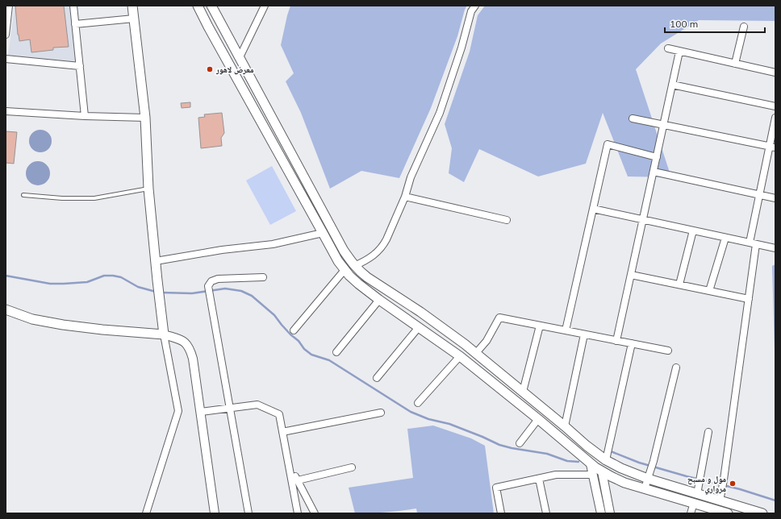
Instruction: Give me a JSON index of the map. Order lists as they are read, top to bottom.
{
  "places": ["معرض لاهور", "مول و مسبح مرواري"],
  "scale_bar": "100 m"
}
